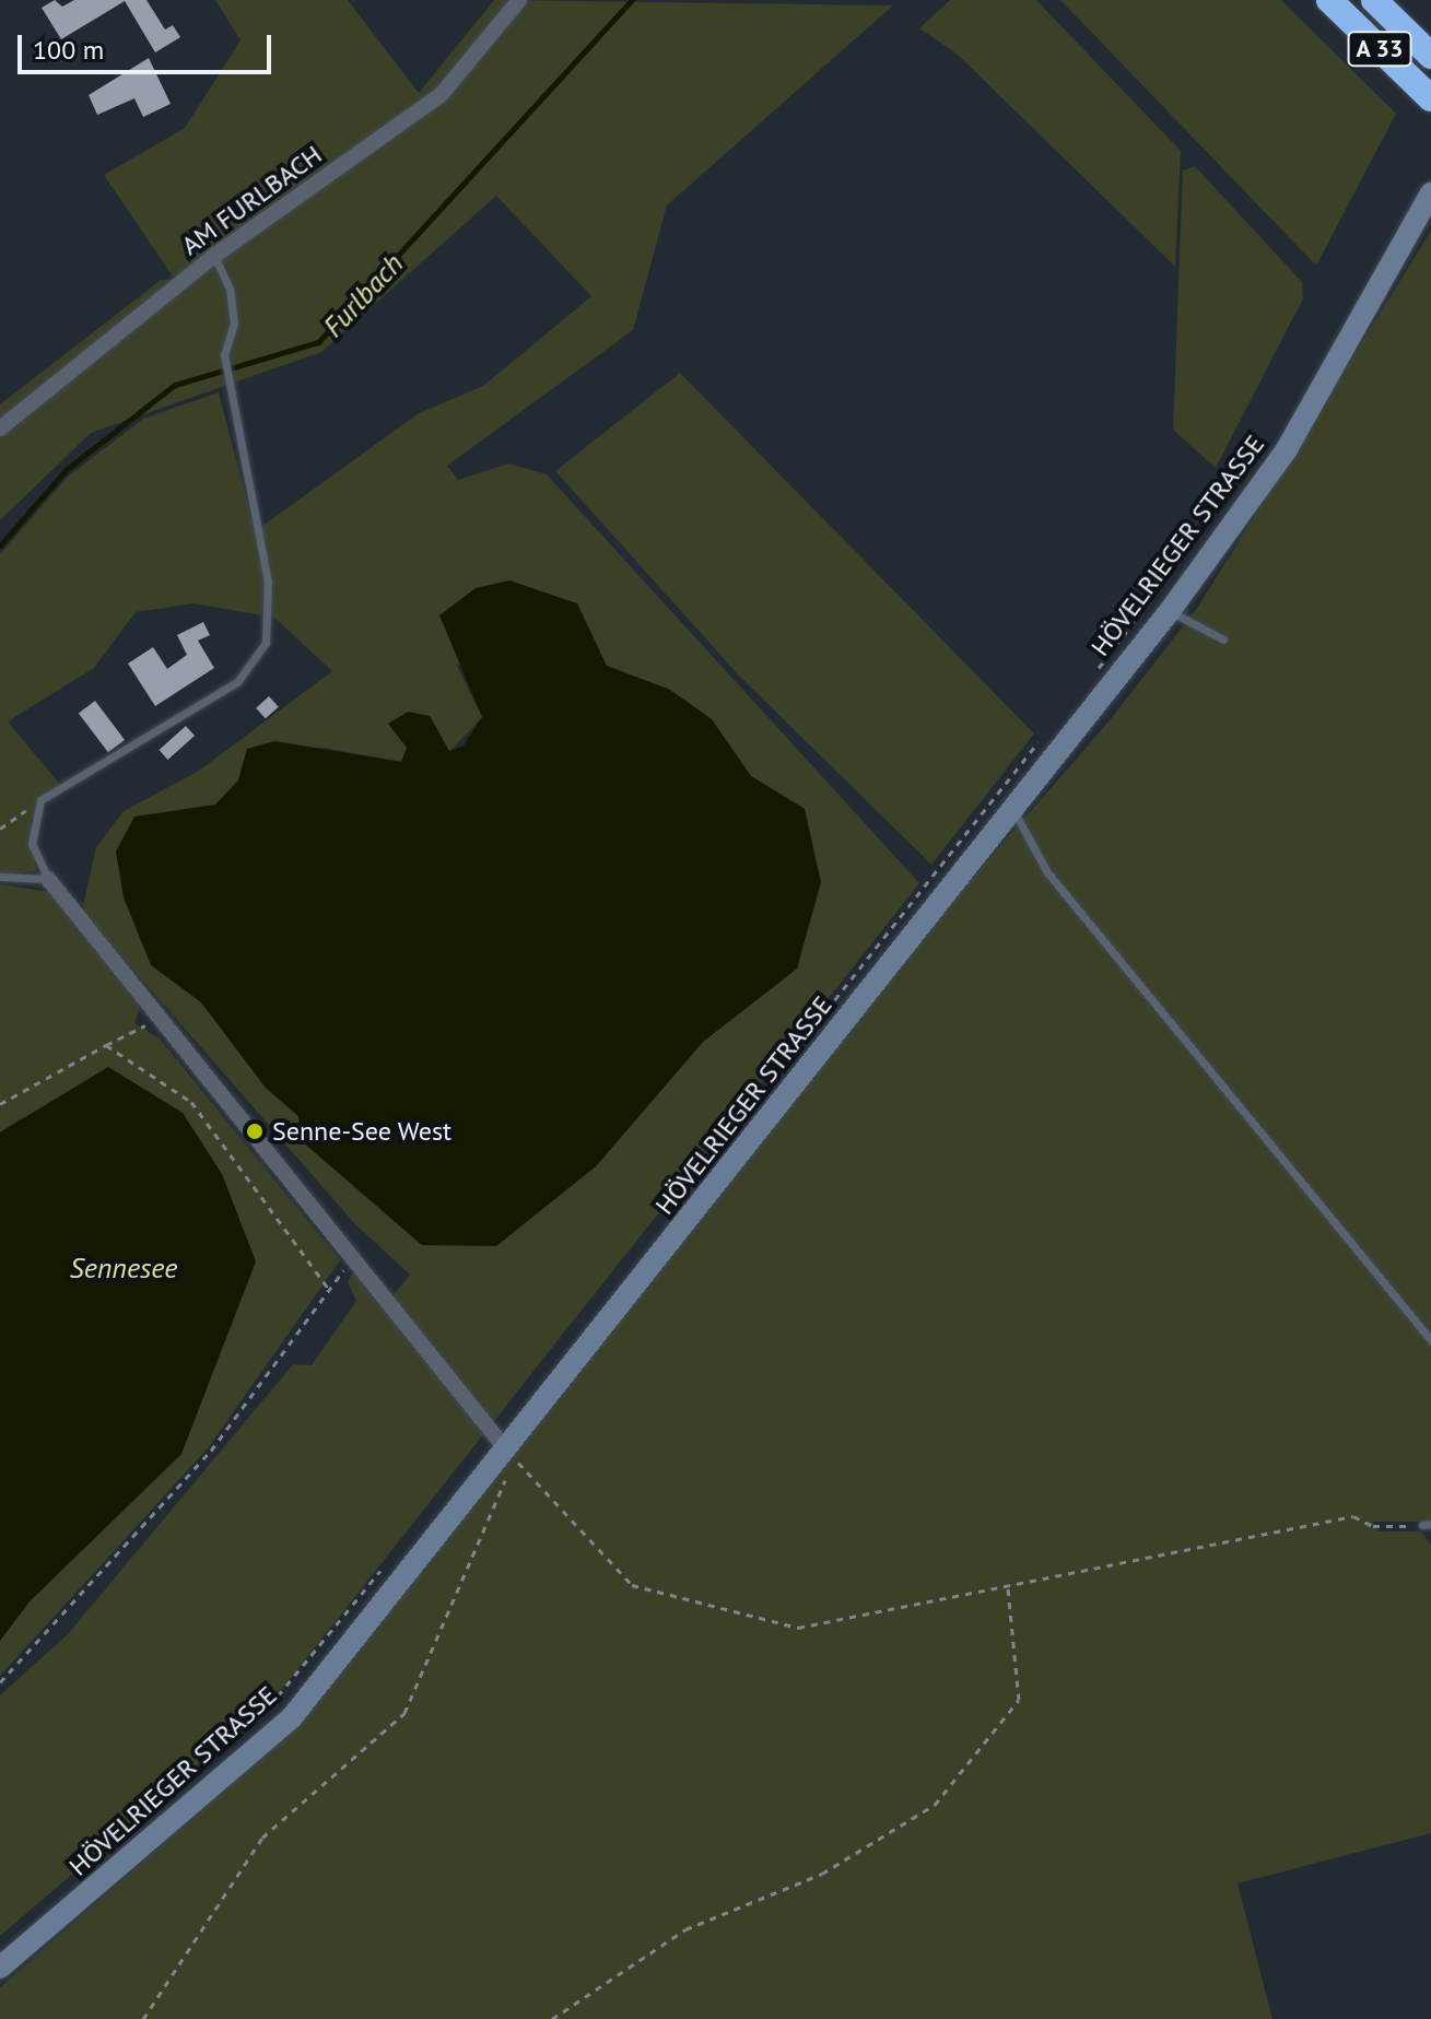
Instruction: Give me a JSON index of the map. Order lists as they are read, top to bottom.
{
  "streets": {
    "highway": ["A 33"],
    "main road": ["HÖVELRIEGER STRASSE"],
    "street": ["AM FURLBACH"]
  },
  "water": ["Furlbach", "Sennesee"],
  "places": ["Senne-See West"],
  "scale_bar": "100 m"
}
